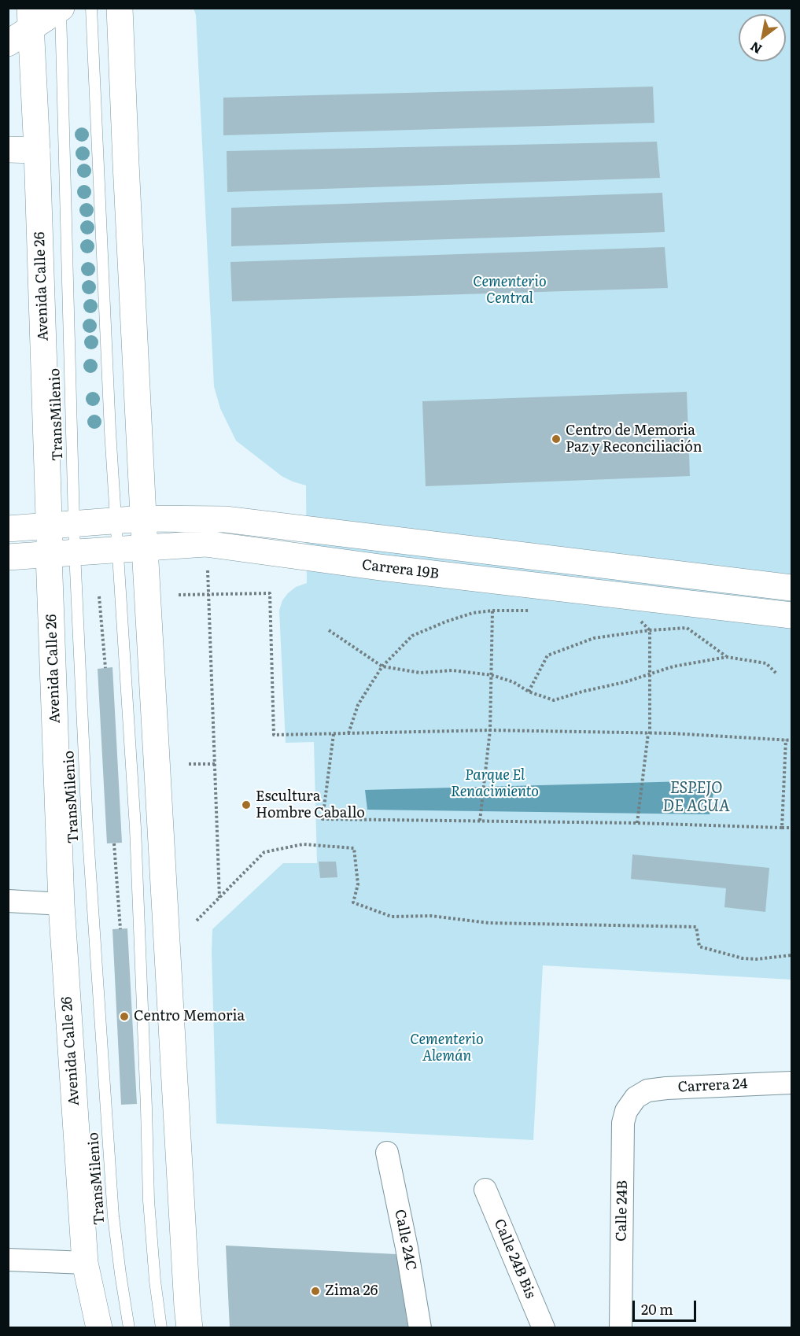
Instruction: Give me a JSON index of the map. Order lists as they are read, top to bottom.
{
  "streets": {
    "main road": ["Avenida Calle 26", "Carrera 19B"],
    "street": [
      "Carrera 24",
      "Calle 24B",
      "Calle 24C",
      "Calle 24B Bis"
    ],
    "lane": ["TransMilenio"]
  },
  "crossings": [
    ["Avenida Calle 26", "Carrera 19B"],
    ["TransMilenio", "Carrera 19B"],
    ["Carrera 24", "Calle 24B"]
  ],
  "water": ["ESPEJO DE AGUA"],
  "parks": ["Cementerio Central", "Parque El Renacimiento", "Cementerio Alemán"],
  "places": [
    "Centro de Memoria Paz y Reconciliación",
    "Escultura Hombre Caballo",
    "Centro Memoria",
    "Zima 26"
  ],
  "scale_bar": "20 m",
  "north": "bottom left"
}
